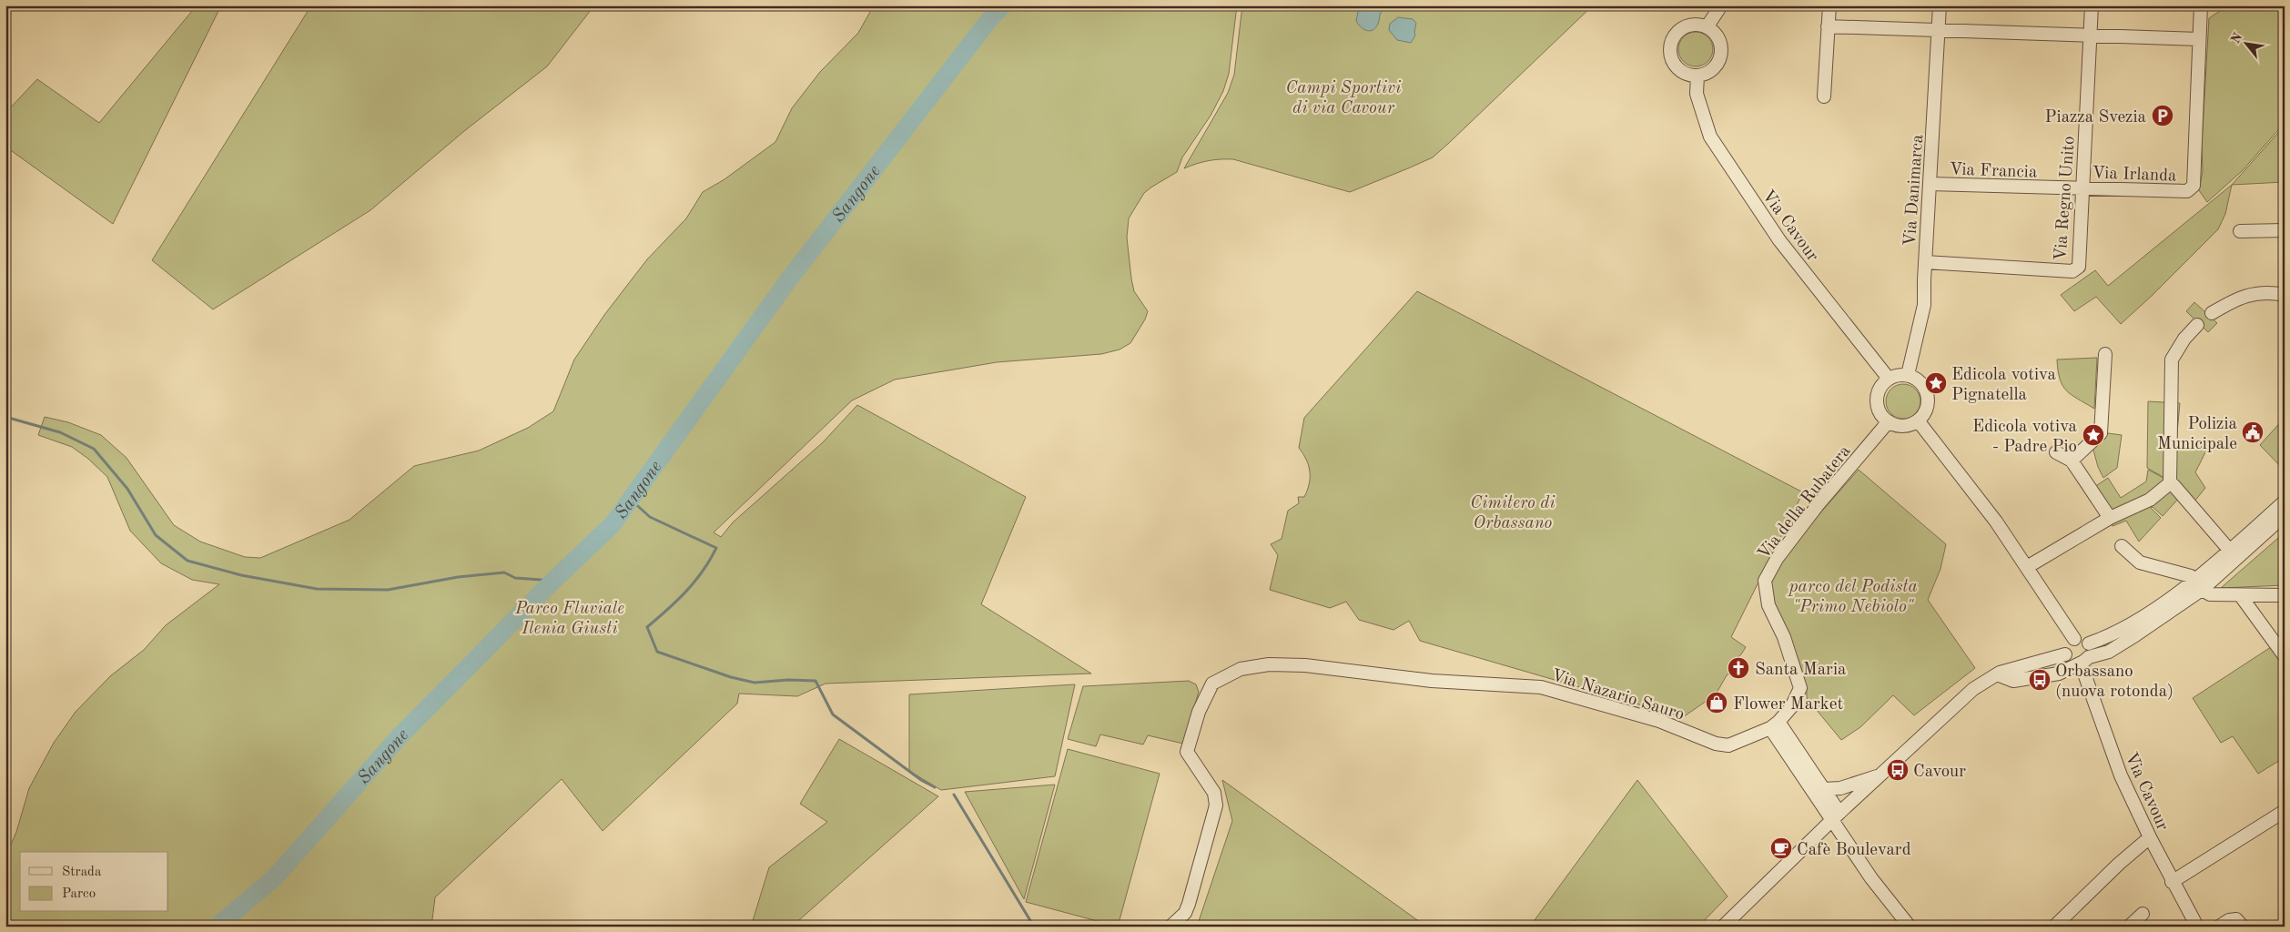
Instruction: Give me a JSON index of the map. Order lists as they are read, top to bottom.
{
  "streets": {
    "street": [
      "Via Francia",
      "Via Irlanda",
      "Via Danimarca",
      "Via Regno Unito",
      "Via Cavour",
      "Via della Rubatera",
      "Via Nazario Sauro"
    ]
  },
  "crossings": [
    ["Via Francia", "Via Irlanda"],
    ["Via Francia", "Via Danimarca"],
    ["Via Francia", "Via Regno Unito"],
    ["Via Irlanda", "Via Regno Unito"],
    ["Via Danimarca", "Via Regno Unito"],
    ["Via Danimarca", "Via Cavour"],
    ["Via Danimarca", "Via della Rubatera"],
    ["Via Cavour", "Via della Rubatera"],
    ["Via della Rubatera", "Via Nazario Sauro"]
  ],
  "water": ["Sangone"],
  "parks": [
    "Campi Sportivi di via Cavour",
    "Cimitero di Orbassano",
    "parco del Podista \"Primo Nebiolo\"",
    "Parco Fluviale Ilenia Giusti"
  ],
  "places": {
    "parking": ["Piazza Svezia"],
    "place": ["Edicola votiva Pignatella", "Edicola votiva - Padre Pio"],
    "public building": ["Polizia Municipale"],
    "church": ["Santa Maria"],
    "bus stop": ["Orbassano (nuova rotonda)", "Cavour"],
    "shop": ["Flower Market"],
    "cafe": ["Cafè Boulevard"]
  },
  "legend": ["Strada", "Parco"],
  "north": "top left"
}
